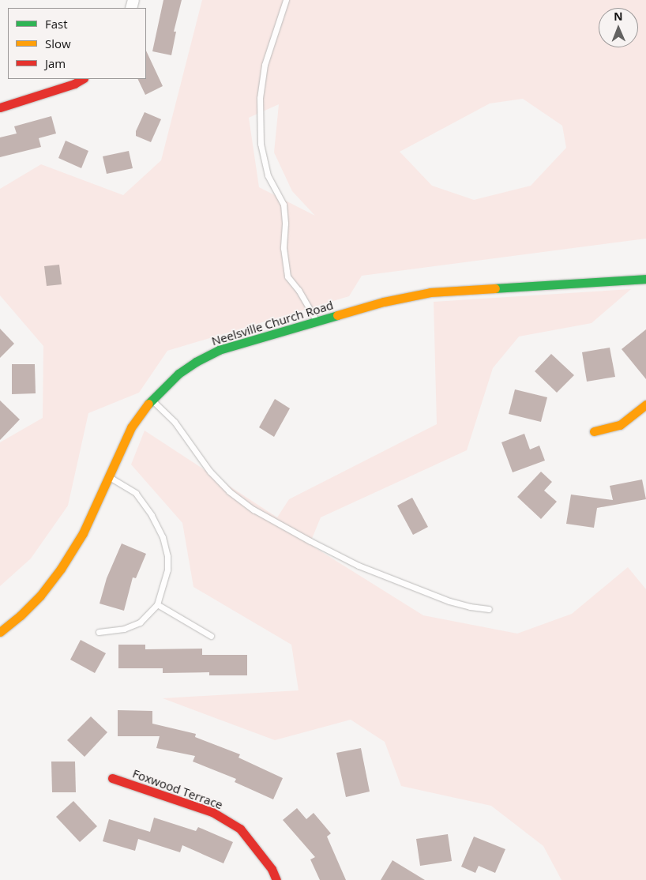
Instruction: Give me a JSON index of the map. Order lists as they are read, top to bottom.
{
  "streets": {
    "street": ["Neelsville Church Road", "Foxwood Terrace"]
  },
  "legend": ["Fast", "Slow", "Jam"],
  "north": "top"
}
